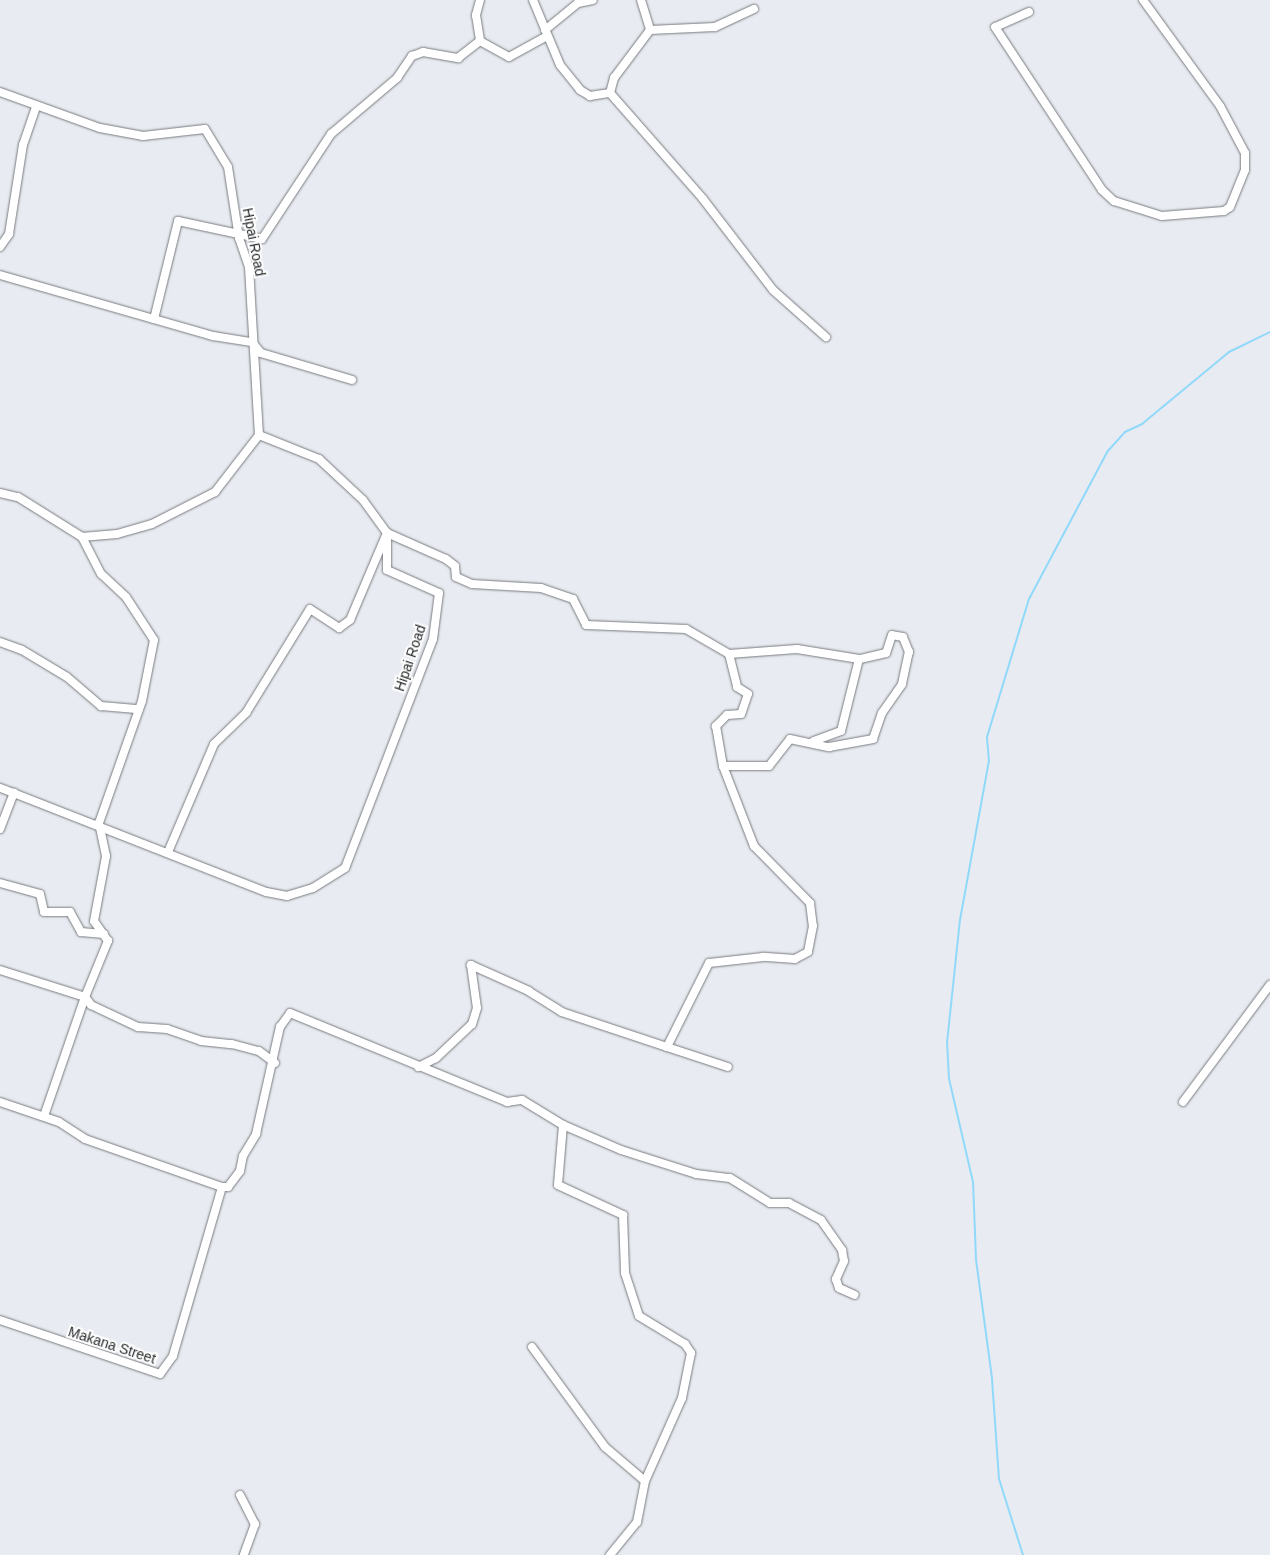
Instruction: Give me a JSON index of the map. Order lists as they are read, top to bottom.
{
  "streets": {
    "street": ["Hipai Road", "Makana Street"]
  }
}
